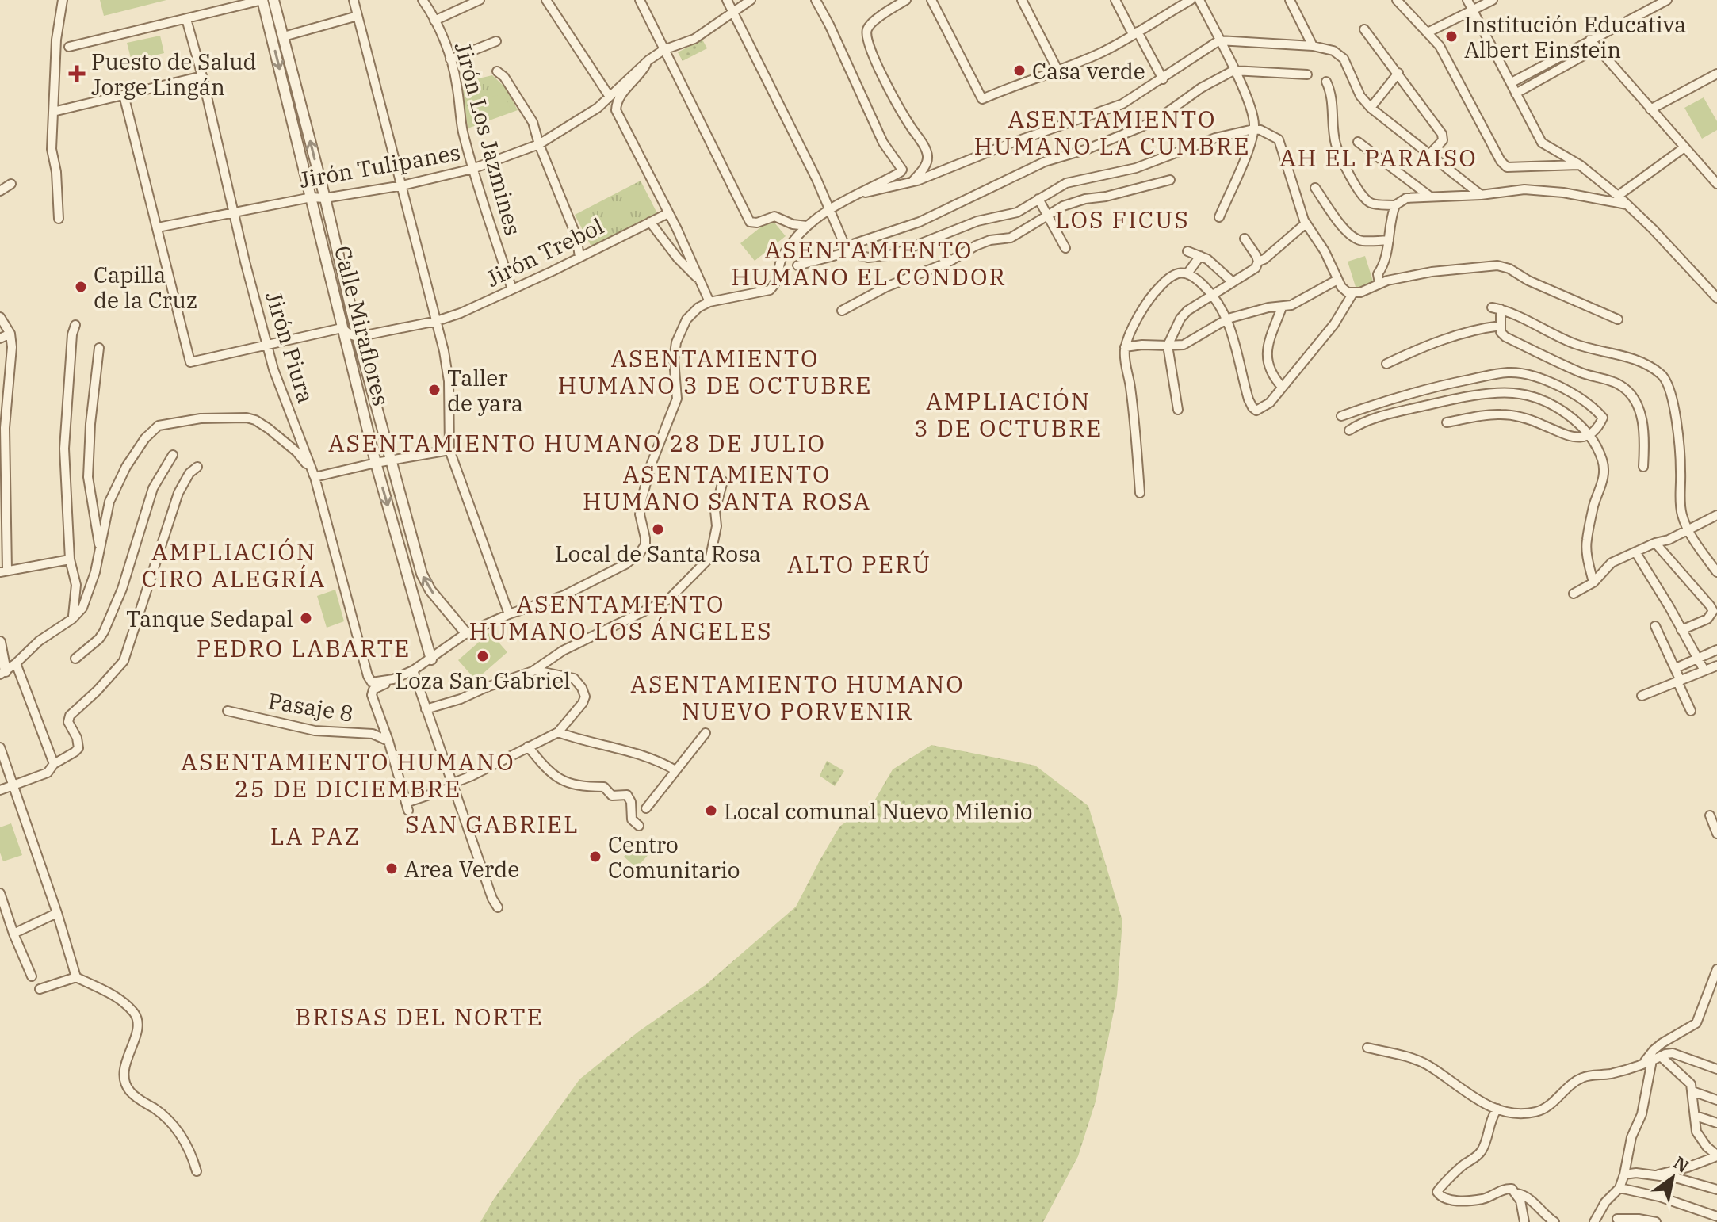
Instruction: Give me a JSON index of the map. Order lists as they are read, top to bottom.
{
  "streets": {
    "street": [
      "Jirón Los Jazmines",
      "Jirón Tulipanes",
      "Jirón Trebol",
      "Calle Miraflores",
      "Jirón Piura",
      "Pasaje 8"
    ]
  },
  "crossings": [
    ["Jirón Los Jazmines", "Jirón Tulipanes"],
    ["Jirón Los Jazmines", "Jirón Trebol"],
    ["Jirón Tulipanes", "Calle Miraflores"],
    ["Jirón Tulipanes", "Jirón Piura"],
    ["Jirón Trebol", "Calle Miraflores"]
  ],
  "districts": [
    "ASENTAMIENTO HUMANO LA CUMBRE",
    "AH EL PARAISO",
    "LOS FICUS",
    "ASENTAMIENTO HUMANO EL CONDOR",
    "ASENTAMIENTO HUMANO 3 DE OCTUBRE",
    "AMPLIACIÓN 3 DE OCTUBRE",
    "ASENTAMIENTO HUMANO 28 DE JULIO",
    "ASENTAMIENTO HUMANO SANTA ROSA",
    "AMPLIACIÓN CIRO ALEGRÍA",
    "ALTO PERÚ",
    "ASENTAMIENTO HUMANO LOS ÁNGELES",
    "PEDRO LABARTE",
    "ASENTAMIENTO HUMANO NUEVO PORVENIR",
    "ASENTAMIENTO HUMANO 25 DE DICIEMBRE",
    "SAN GABRIEL",
    "LA PAZ",
    "BRISAS DEL NORTE"
  ],
  "places": {
    "other": [
      "Institución Educativa Albert Einstein",
      "Casa verde",
      "Capilla de la Cruz",
      "Taller de yara",
      "Local de Santa Rosa",
      "Tanque Sedapal",
      "Loza San Gabriel",
      "Local comunal Nuevo Milenio",
      "Centro Comunitario",
      "Area Verde"
    ],
    "health": ["Puesto de Salud Jorge Lingán"]
  },
  "north": "top right"
}
